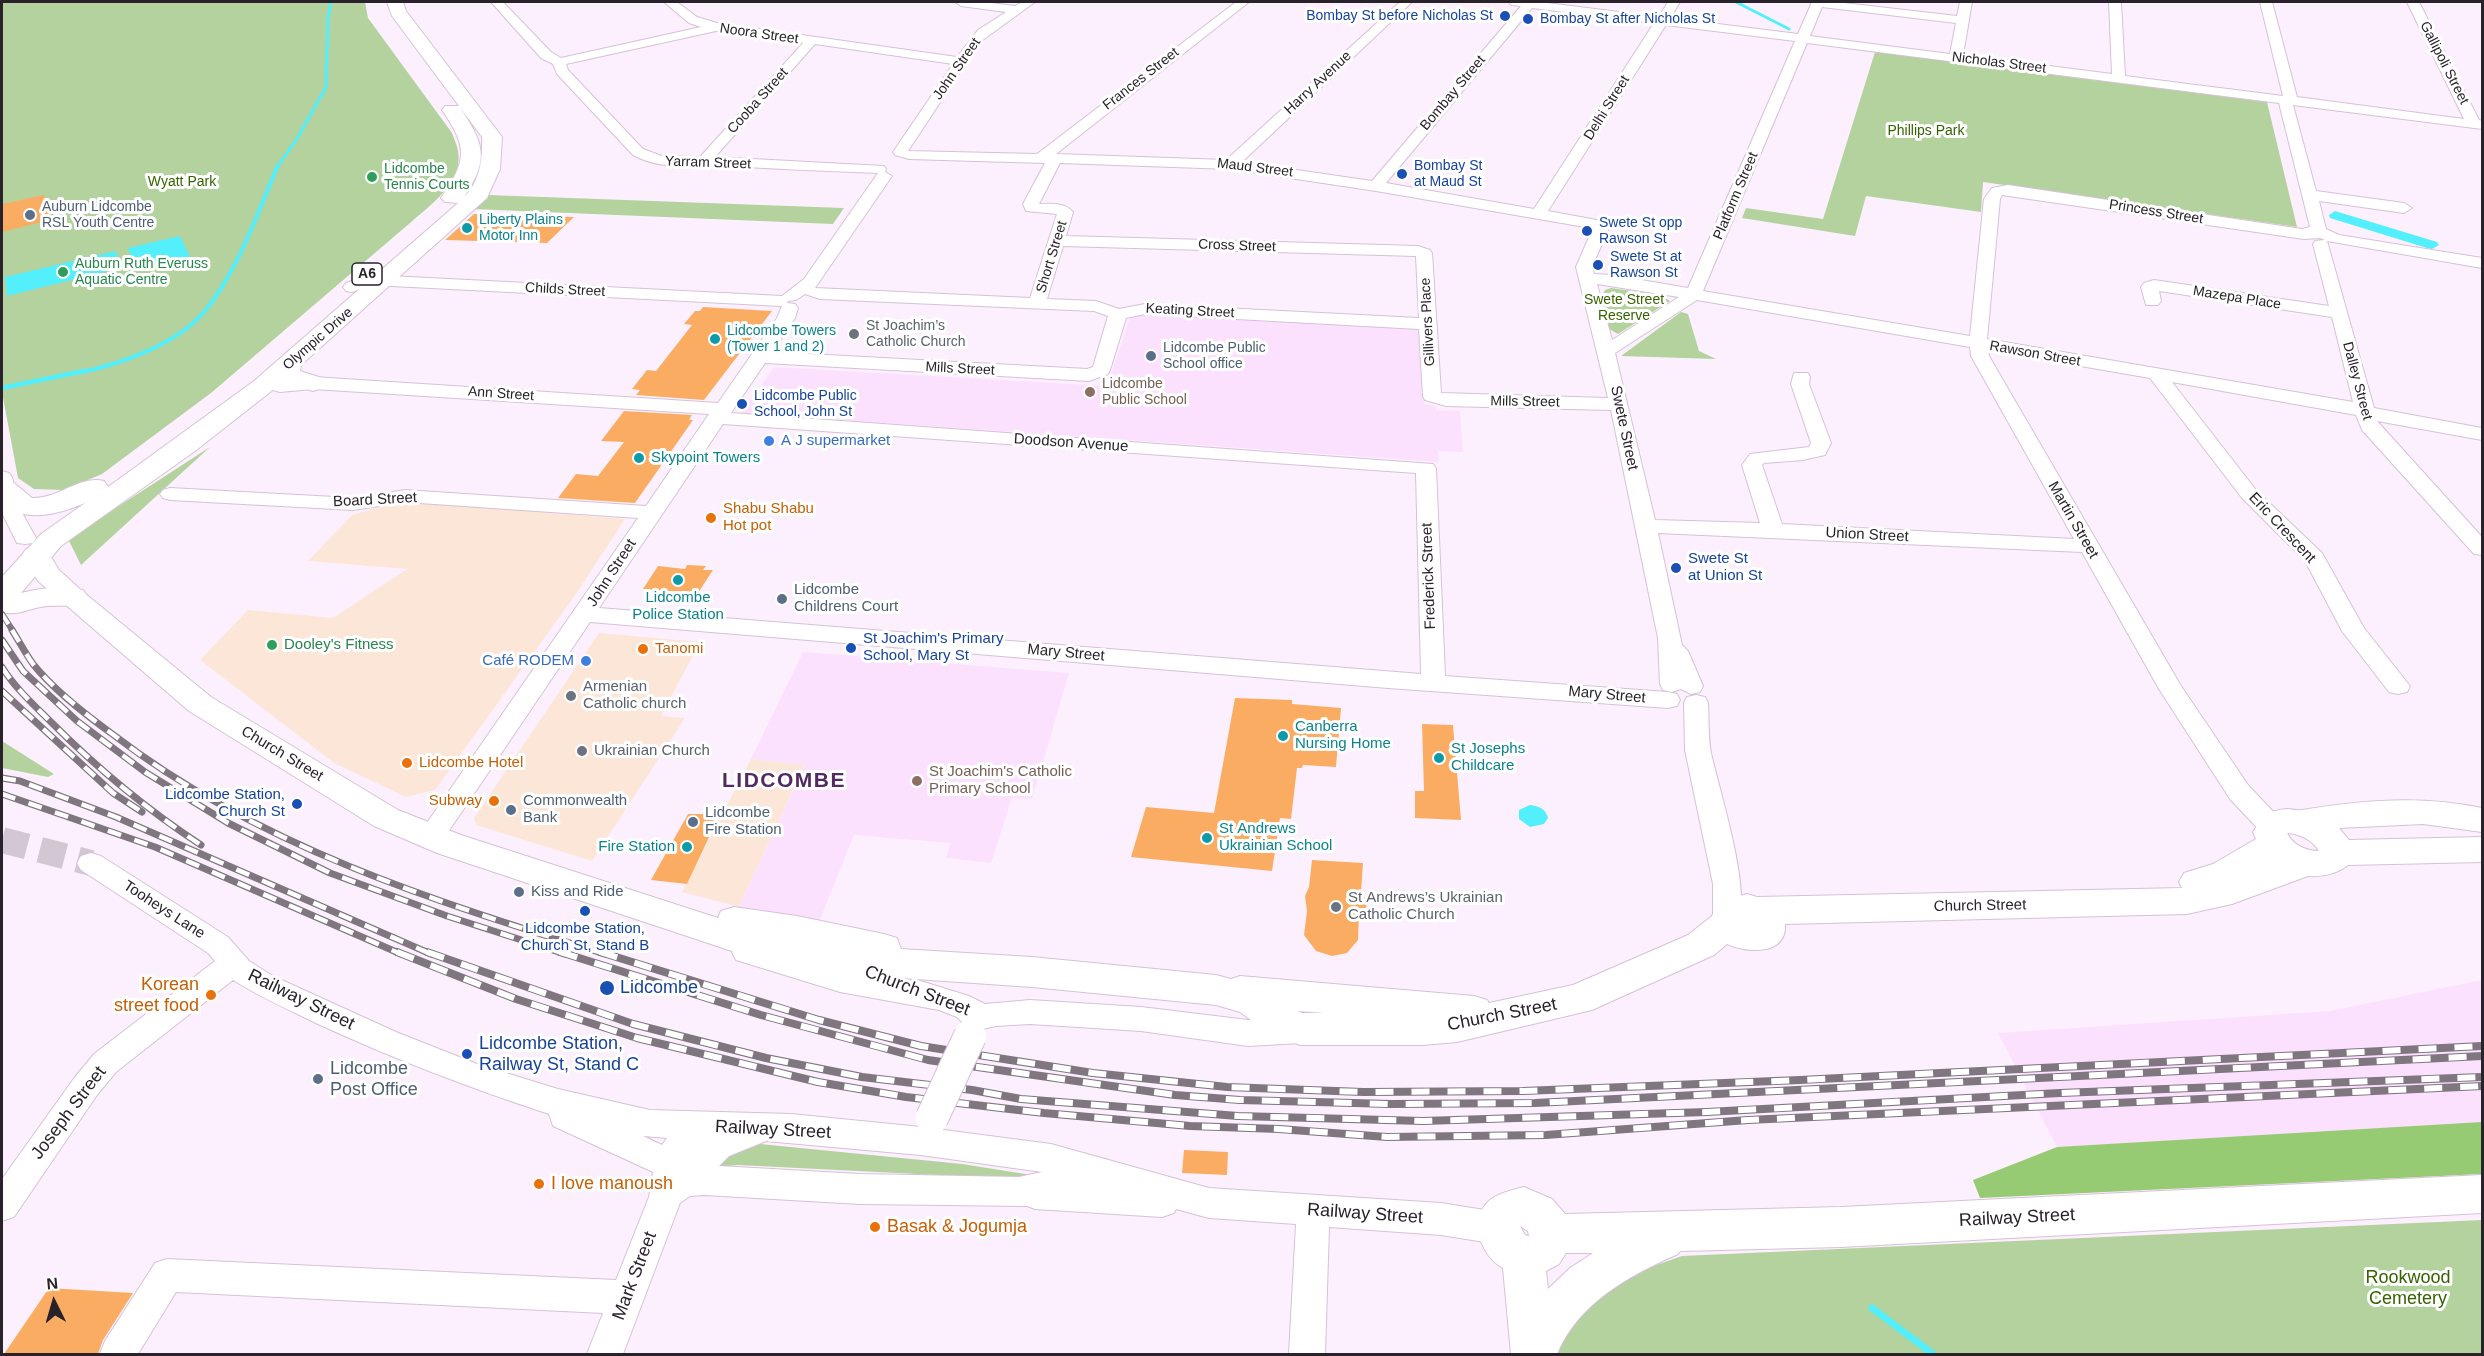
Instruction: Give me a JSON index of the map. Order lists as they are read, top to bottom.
{
  "streets": {
    "highway": ["A6", "Olympic Drive"],
    "main road": ["Church Street", "Railway Street"],
    "street": [
      "Noora Street",
      "Nicholas Street",
      "Gallipoli Street",
      "John Street",
      "Frances Street",
      "Harry Avenue",
      "Bombay Street",
      "Cooba Street",
      "Delhi Street",
      "Yarram Street",
      "Maud Street",
      "Platform Street",
      "Princess Street",
      "Cross Street",
      "Short Street",
      "Childs Street",
      "Mazepa Place",
      "Keating Street",
      "Gillivers Place",
      "Rawson Street",
      "Mills Street",
      "Dalley Street",
      "Ann Street",
      "Swete Street",
      "Doodson Avenue",
      "Board Street",
      "Martin Street",
      "Eric Crescent",
      "Union Street",
      "Frederick Street",
      "Mary Street",
      "Tooheys Lane",
      "Joseph Street",
      "Mark Street"
    ]
  },
  "crossings": [
    ["Noora Street", "John Street"],
    ["Noora Street", "Cooba Street"],
    ["Noora Street", "Yarram Street"],
    ["Nicholas Street", "Gallipoli Street"],
    ["Nicholas Street", "Bombay Street"],
    ["Nicholas Street", "Delhi Street"],
    ["Nicholas Street", "Platform Street"],
    ["Nicholas Street", "Dalley Street"],
    ["John Street", "Yarram Street"],
    ["John Street", "Maud Street"],
    ["John Street", "Childs Street"],
    ["John Street", "Keating Street"],
    ["John Street", "Mills Street"],
    ["John Street", "Ann Street"],
    ["John Street", "Doodson Avenue"],
    ["John Street", "Board Street"],
    ["John Street", "Mary Street"],
    ["John Street", "Church Street"],
    ["Frances Street", "Maud Street"],
    ["Frances Street", "Short Street"],
    ["Harry Avenue", "Maud Street"],
    ["Bombay Street", "Maud Street"],
    ["Cooba Street", "Yarram Street"],
    ["Delhi Street", "Maud Street"],
    ["Maud Street", "Short Street"],
    ["Maud Street", "Swete Street"],
    ["Platform Street", "Rawson Street"],
    ["Princess Street", "Dalley Street"],
    ["Princess Street", "Martin Street"],
    ["Cross Street", "Short Street"],
    ["Cross Street", "Gillivers Place"],
    ["Short Street", "Keating Street"],
    ["Childs Street", "Keating Street"],
    ["Childs Street", "Olympic Drive"],
    ["Mazepa Place", "Dalley Street"],
    ["Keating Street", "Gillivers Place"],
    ["Keating Street", "Mills Street"],
    ["Gillivers Place", "Mills Street"],
    ["Olympic Drive", "Church Street"],
    ["Rawson Street", "Dalley Street"],
    ["Rawson Street", "Swete Street"],
    ["Rawson Street", "Martin Street"],
    ["Rawson Street", "Eric Crescent"],
    ["Mills Street", "Swete Street"],
    ["Ann Street", "Doodson Avenue"],
    ["Swete Street", "Union Street"],
    ["Swete Street", "Mary Street"],
    ["Swete Street", "Church Street"],
    ["Doodson Avenue", "Frederick Street"],
    ["Martin Street", "Union Street"],
    ["Martin Street", "Church Street"],
    ["Frederick Street", "Mary Street"],
    ["Tooheys Lane", "Railway Street"],
    ["Tooheys Lane", "Joseph Street"],
    ["Railway Street", "Joseph Street"],
    ["Railway Street", "Mark Street"]
  ],
  "districts": ["LIDCOMBE"],
  "parks": [
    "Phillips Park",
    "Wyatt Park",
    "Swete Street Reserve",
    "Rookwood Cemetery"
  ],
  "places": [
    "Bombay St before Nicholas St",
    "Bombay St after Nicholas St",
    "Bombay St at Maud St",
    "Lidcombe Tennis Courts",
    "Auburn Lidcombe RSL Youth Centre",
    "Liberty Plains Motor Inn",
    "Swete St opp Rawson St",
    "Swete St at Rawson St",
    "Auburn Ruth Everuss Aquatic Centre",
    "St Joachim’s Catholic Church",
    "Lidcombe Towers (Tower 1 and 2)",
    "Lidcombe Public School office",
    "Lidcombe Public School",
    "Lidcombe Public School, John St",
    "A J supermarket",
    "Skypoint Towers",
    "Shabu Shabu Hot pot",
    "Swete St at Union St",
    "Lidcombe Police Station",
    "Lidcombe Childrens Court",
    "Dooley's Fitness",
    "St Joachim's Primary School, Mary St",
    "Tanomi",
    "Café RODEM",
    "Armenian Catholic church",
    "Canberra Nursing Home",
    "Ukrainian Church",
    "St Josephs Childcare",
    "Lidcombe Hotel",
    "St Joachim's Catholic Primary School",
    "Subway",
    "Lidcombe Station, Church St",
    "Commonwealth Bank",
    "Lidcombe Fire Station",
    "St Andrews Ukrainian School",
    "Fire Station",
    "Kiss and Ride",
    "St Andrews’s Ukrainian Catholic Church",
    "Lidcombe Station, Church St, Stand B",
    "Lidcombe",
    "Korean street food",
    "Lidcombe Station, Railway St, Stand C",
    "Lidcombe Post Office",
    "I love manoush",
    "Basak & Jogumja"
  ],
  "north": "top"
}
